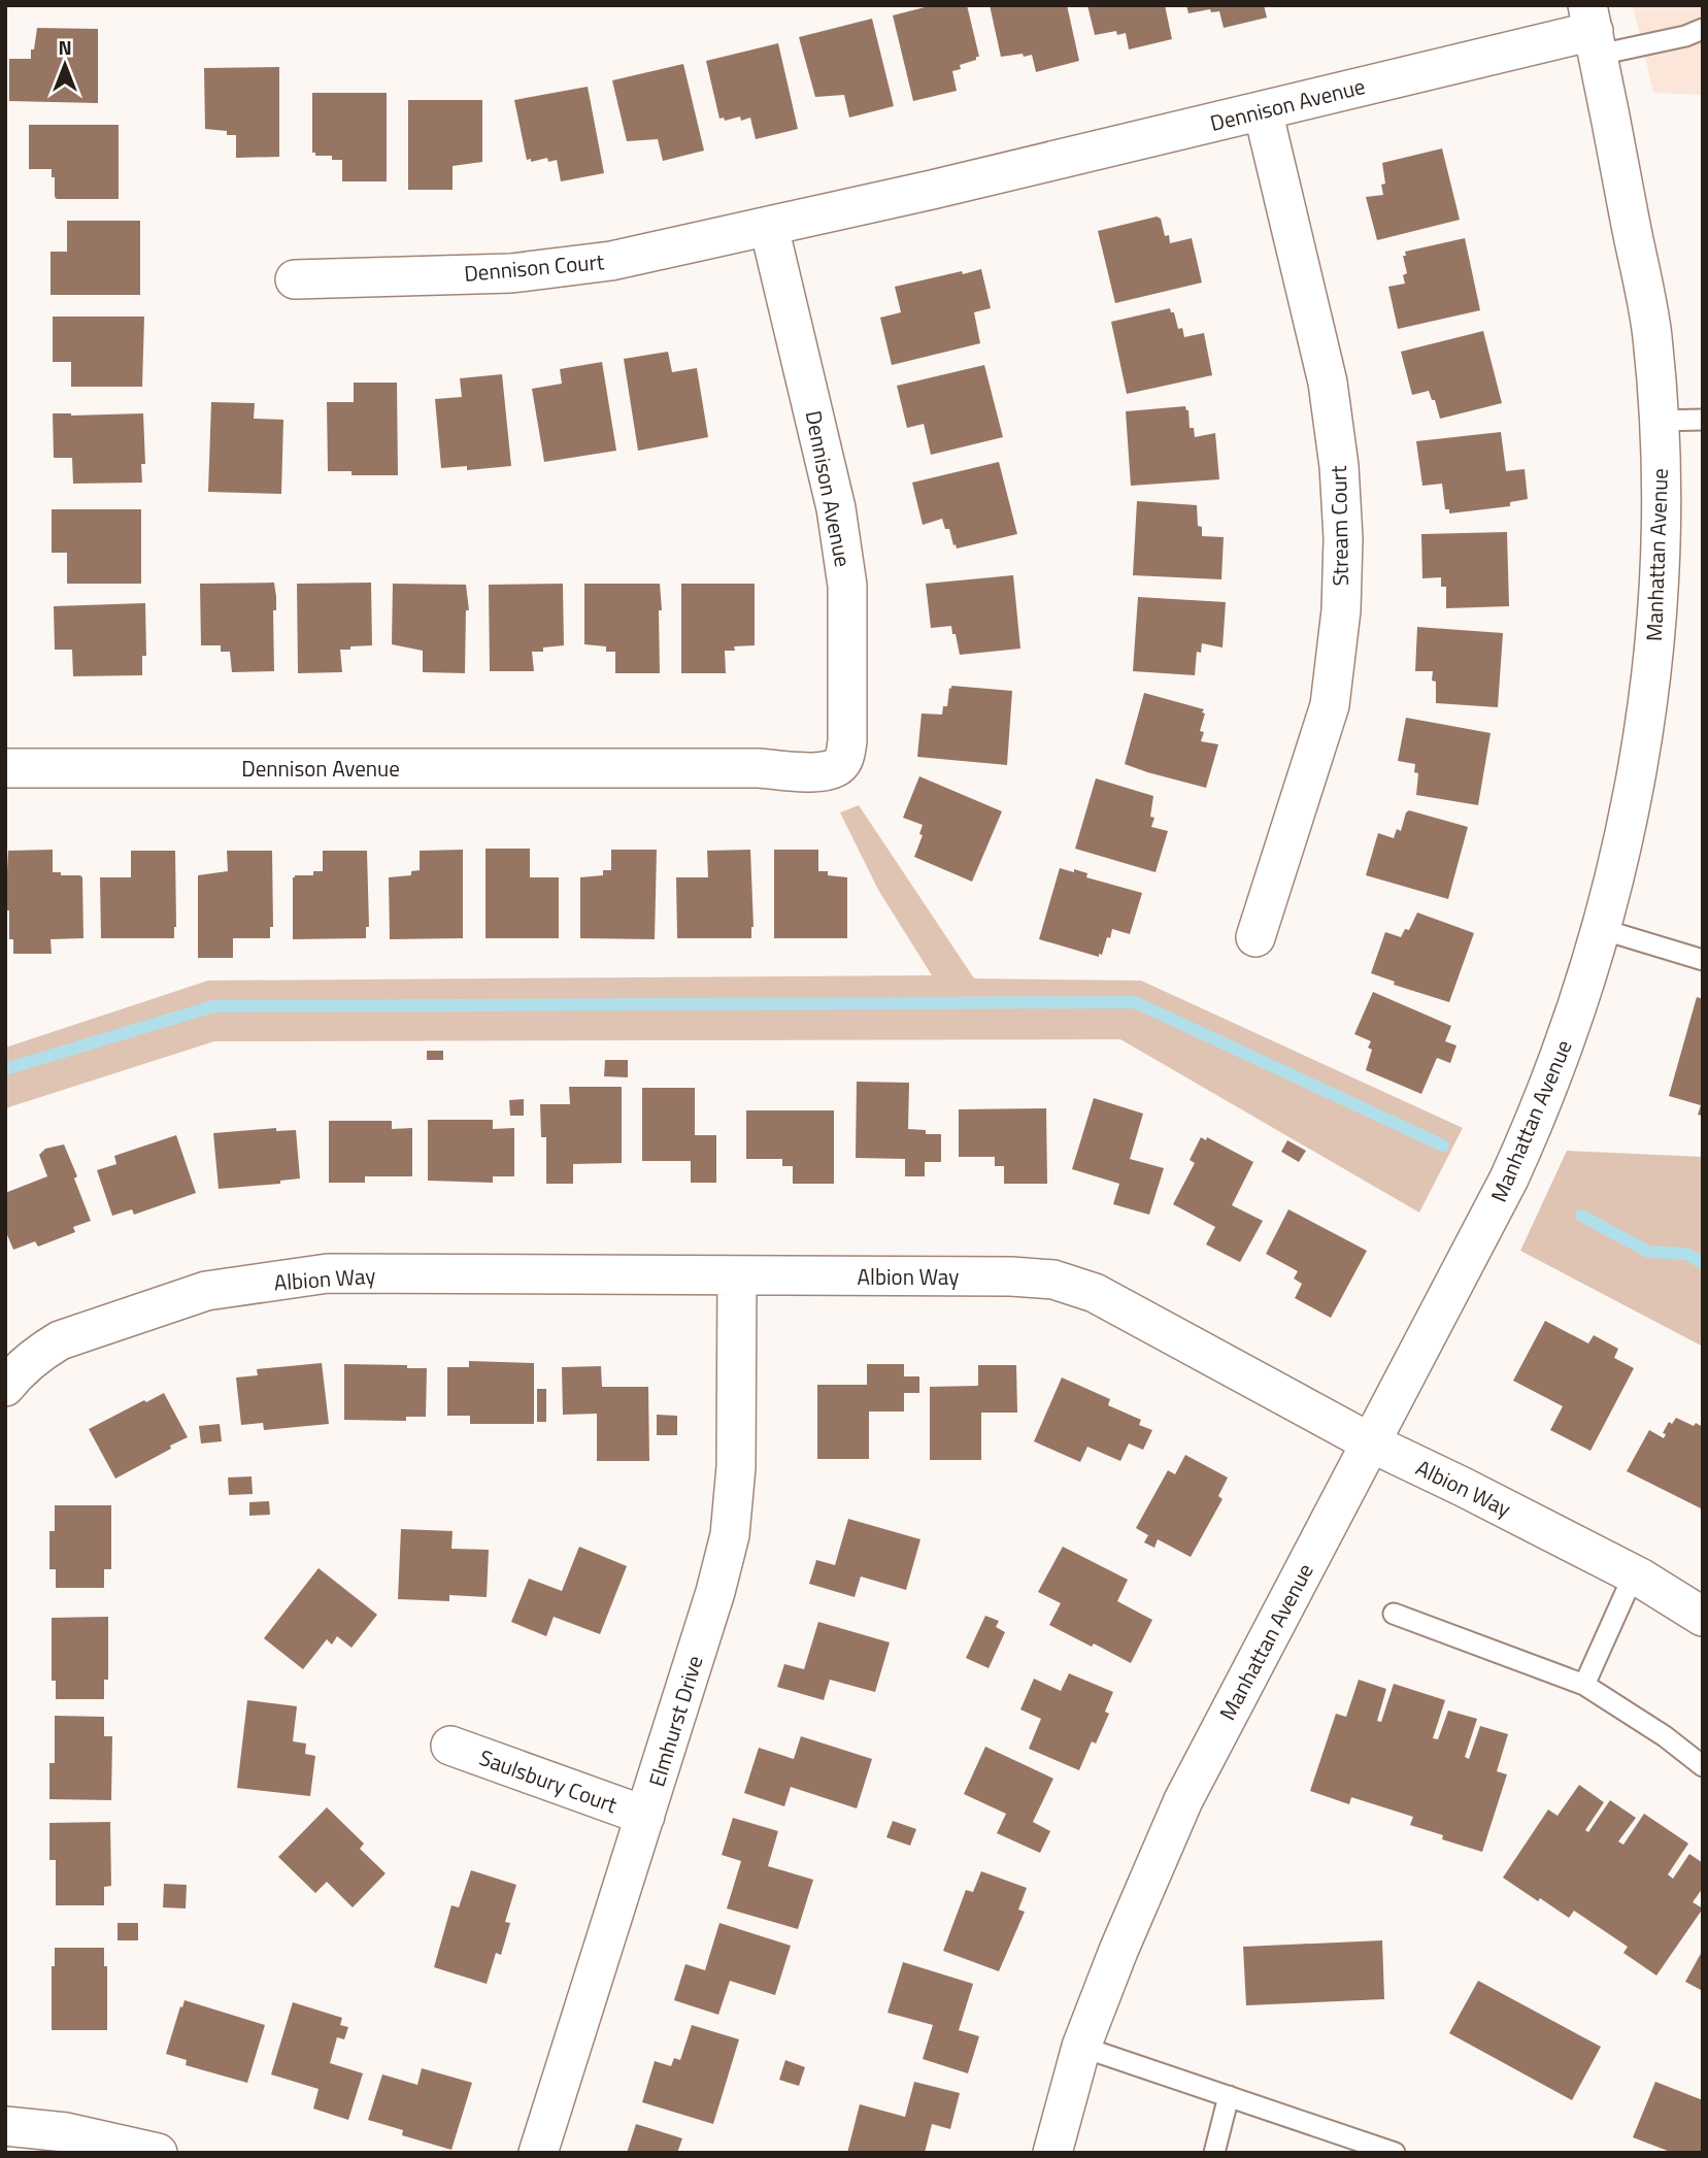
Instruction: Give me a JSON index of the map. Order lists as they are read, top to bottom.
{
  "streets": {
    "street": [
      "Dennison Avenue",
      "Dennison Court",
      "Stream Court",
      "Manhattan Avenue",
      "Albion Way",
      "Elmhurst Drive",
      "Saulsbury Court"
    ]
  },
  "crossings": [
    ["Dennison Avenue", "Dennison Court"],
    ["Dennison Avenue", "Stream Court"],
    ["Dennison Avenue", "Manhattan Avenue"],
    ["Manhattan Avenue", "Albion Way"],
    ["Albion Way", "Elmhurst Drive"],
    ["Elmhurst Drive", "Saulsbury Court"]
  ],
  "north": "top"
}
